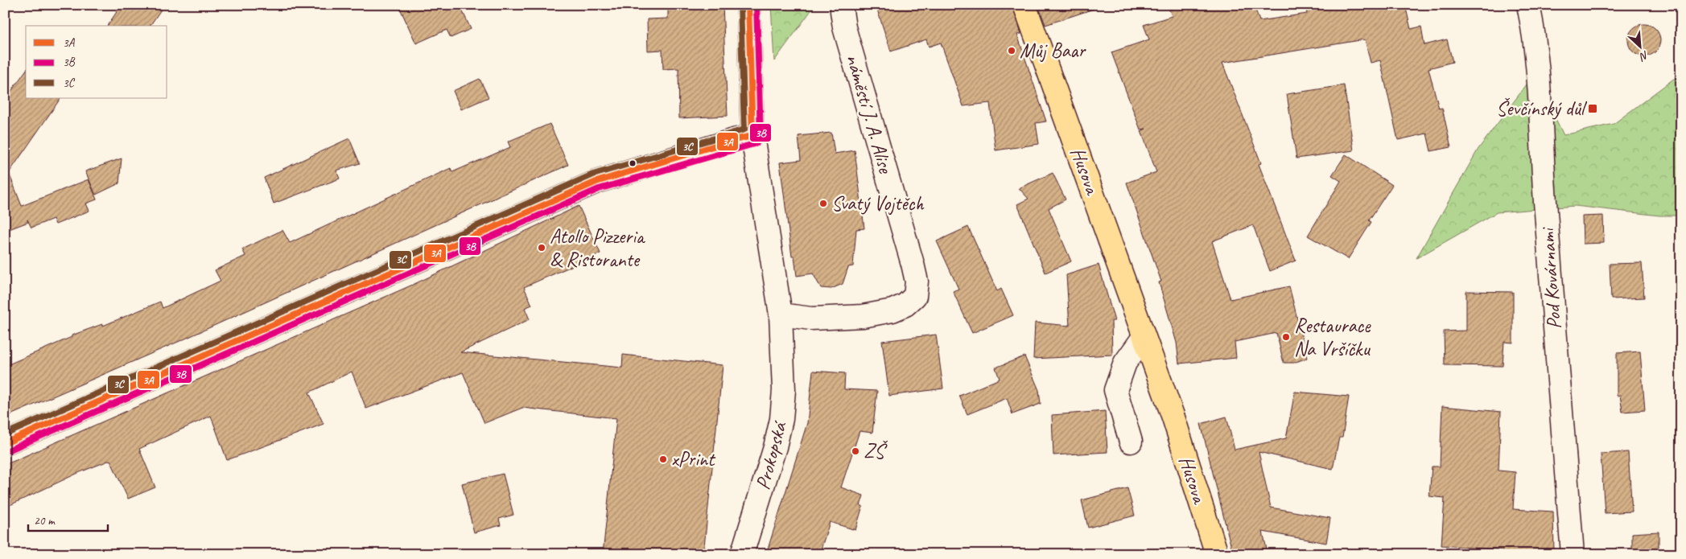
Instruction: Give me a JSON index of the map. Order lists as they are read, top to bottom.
{
  "streets": {
    "main road": ["Husova"],
    "street": ["náměstí J. A. Alise", "Pod Kovárnami", "Prokopská"]
  },
  "crossings": [
    ["náměstí J. A. Alise", "Prokopská"]
  ],
  "places": {
    "other": [
      "Můj Baar",
      "Svatý Vojtěch",
      "Atollo Pizzeria & Ristorante",
      "Restaurace Na Vršíčku",
      "ZŠ",
      "xPrint"
    ],
    "transit": ["Ševčínský důl"]
  },
  "lines": ["transit line 3A", "transit line 3B", "transit line 3C"],
  "legend": ["3A", "3B", "3C"],
  "scale_bar": "20 m",
  "north": "bottom right"
}
